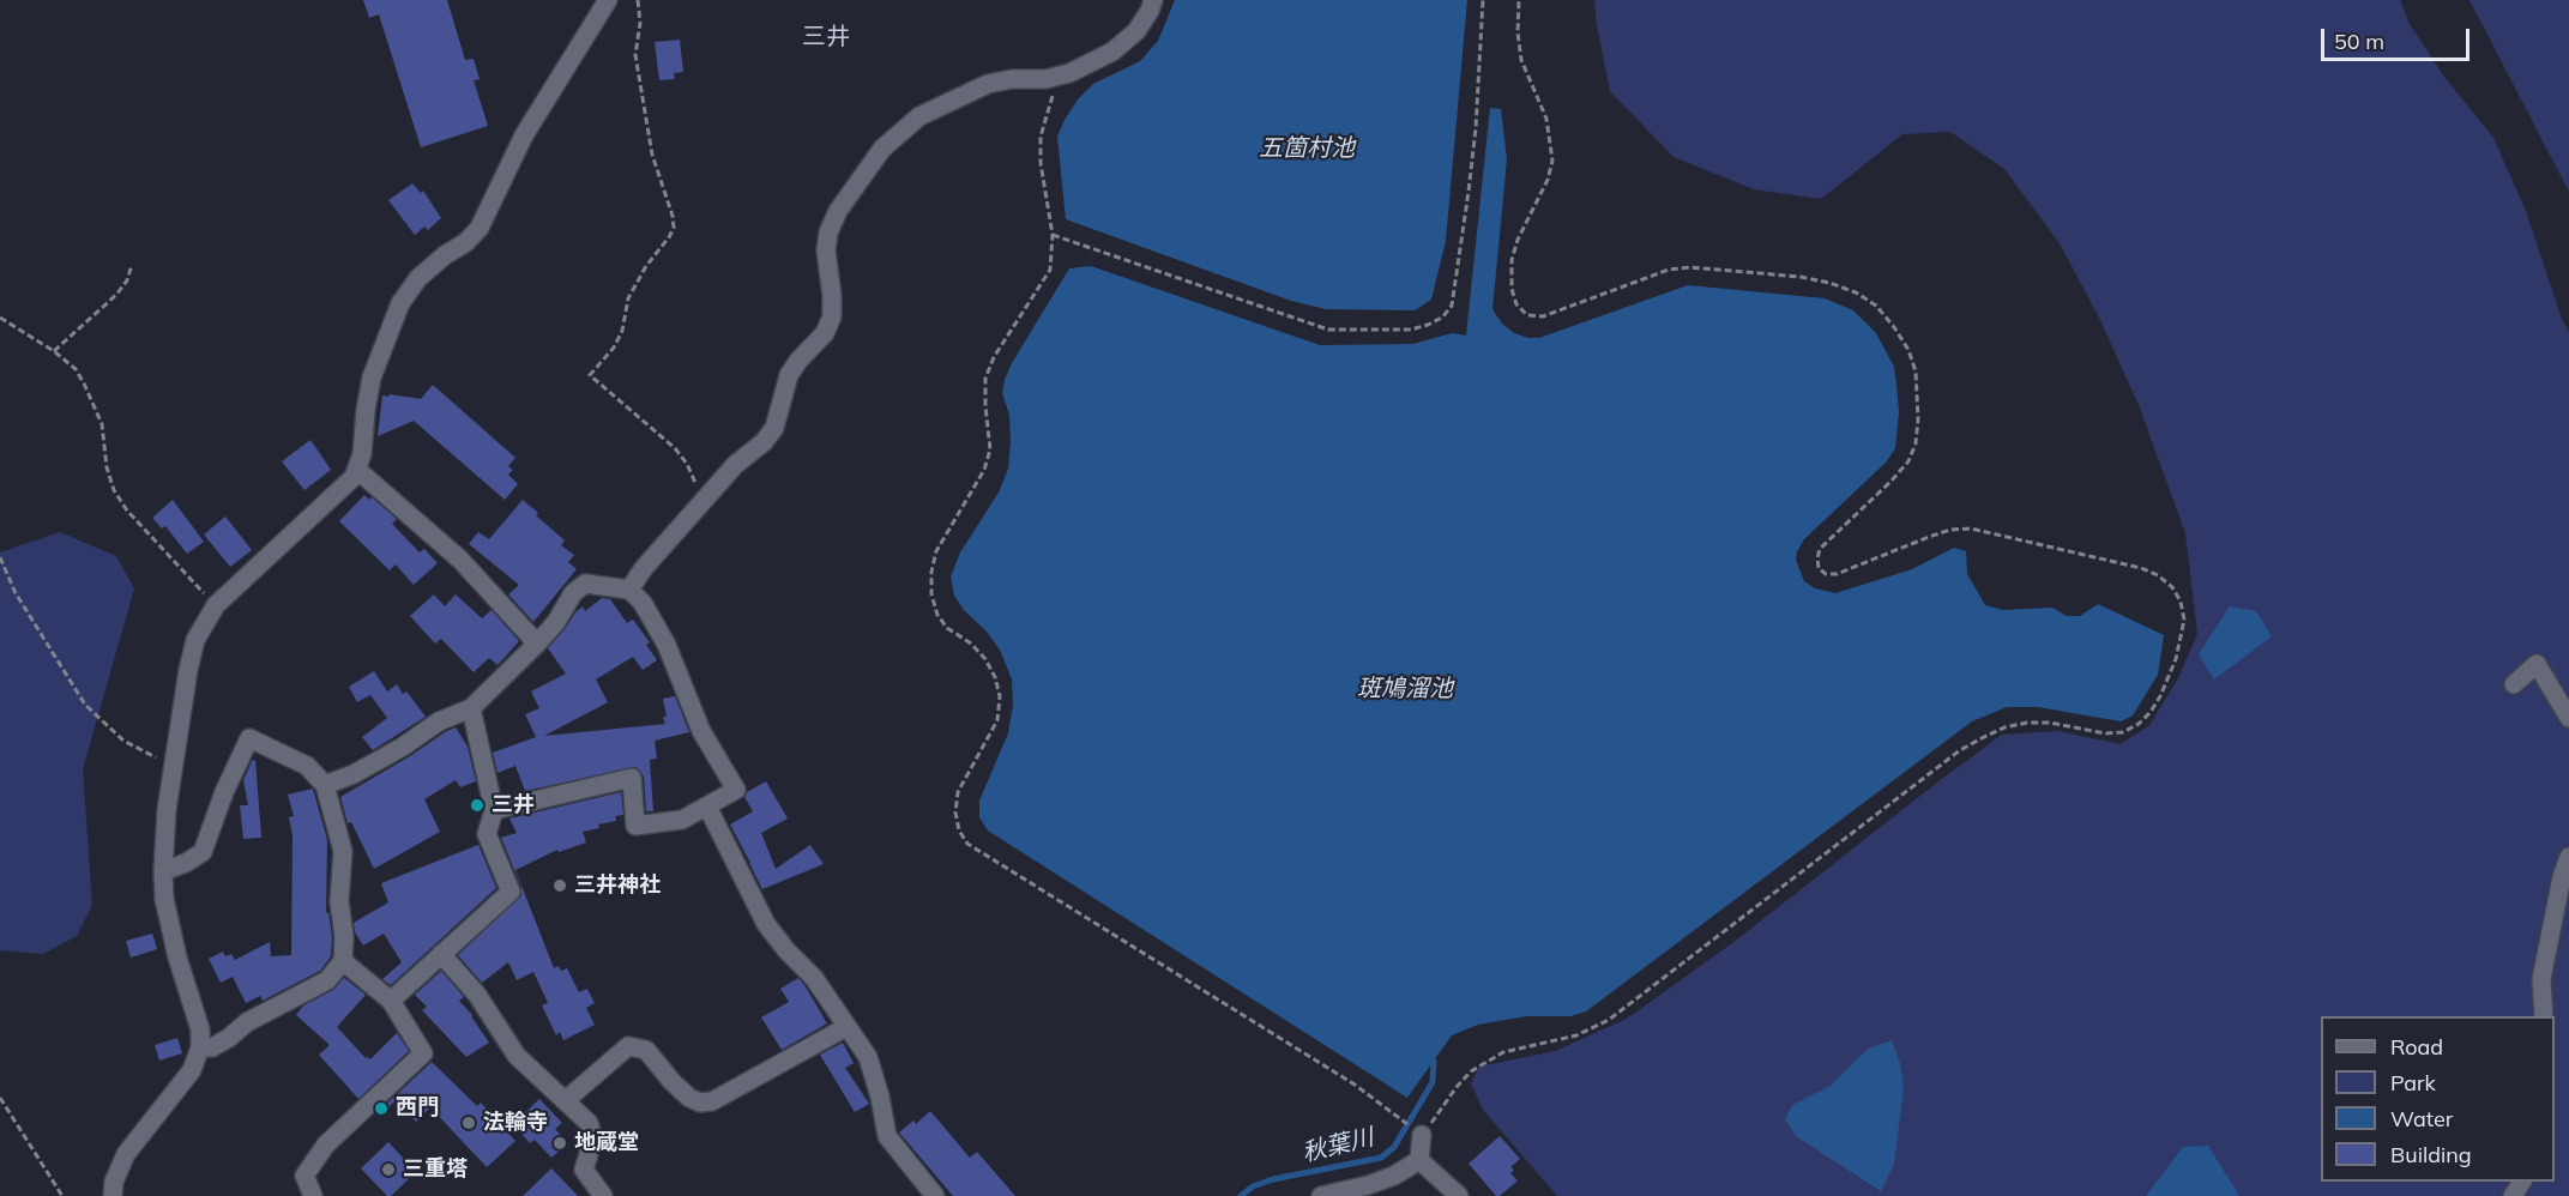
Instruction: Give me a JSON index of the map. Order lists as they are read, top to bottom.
{
  "districts": ["三井"],
  "water": ["五箇村池", "斑鳩溜池", "秋葉川"],
  "places": [
    "三井",
    "三井神社",
    "西門",
    "法輪寺",
    "地蔵堂",
    "三重塔"
  ],
  "legend": [
    "Road",
    "Park",
    "Water",
    "Building"
  ],
  "scale_bar": "50 m"
}
